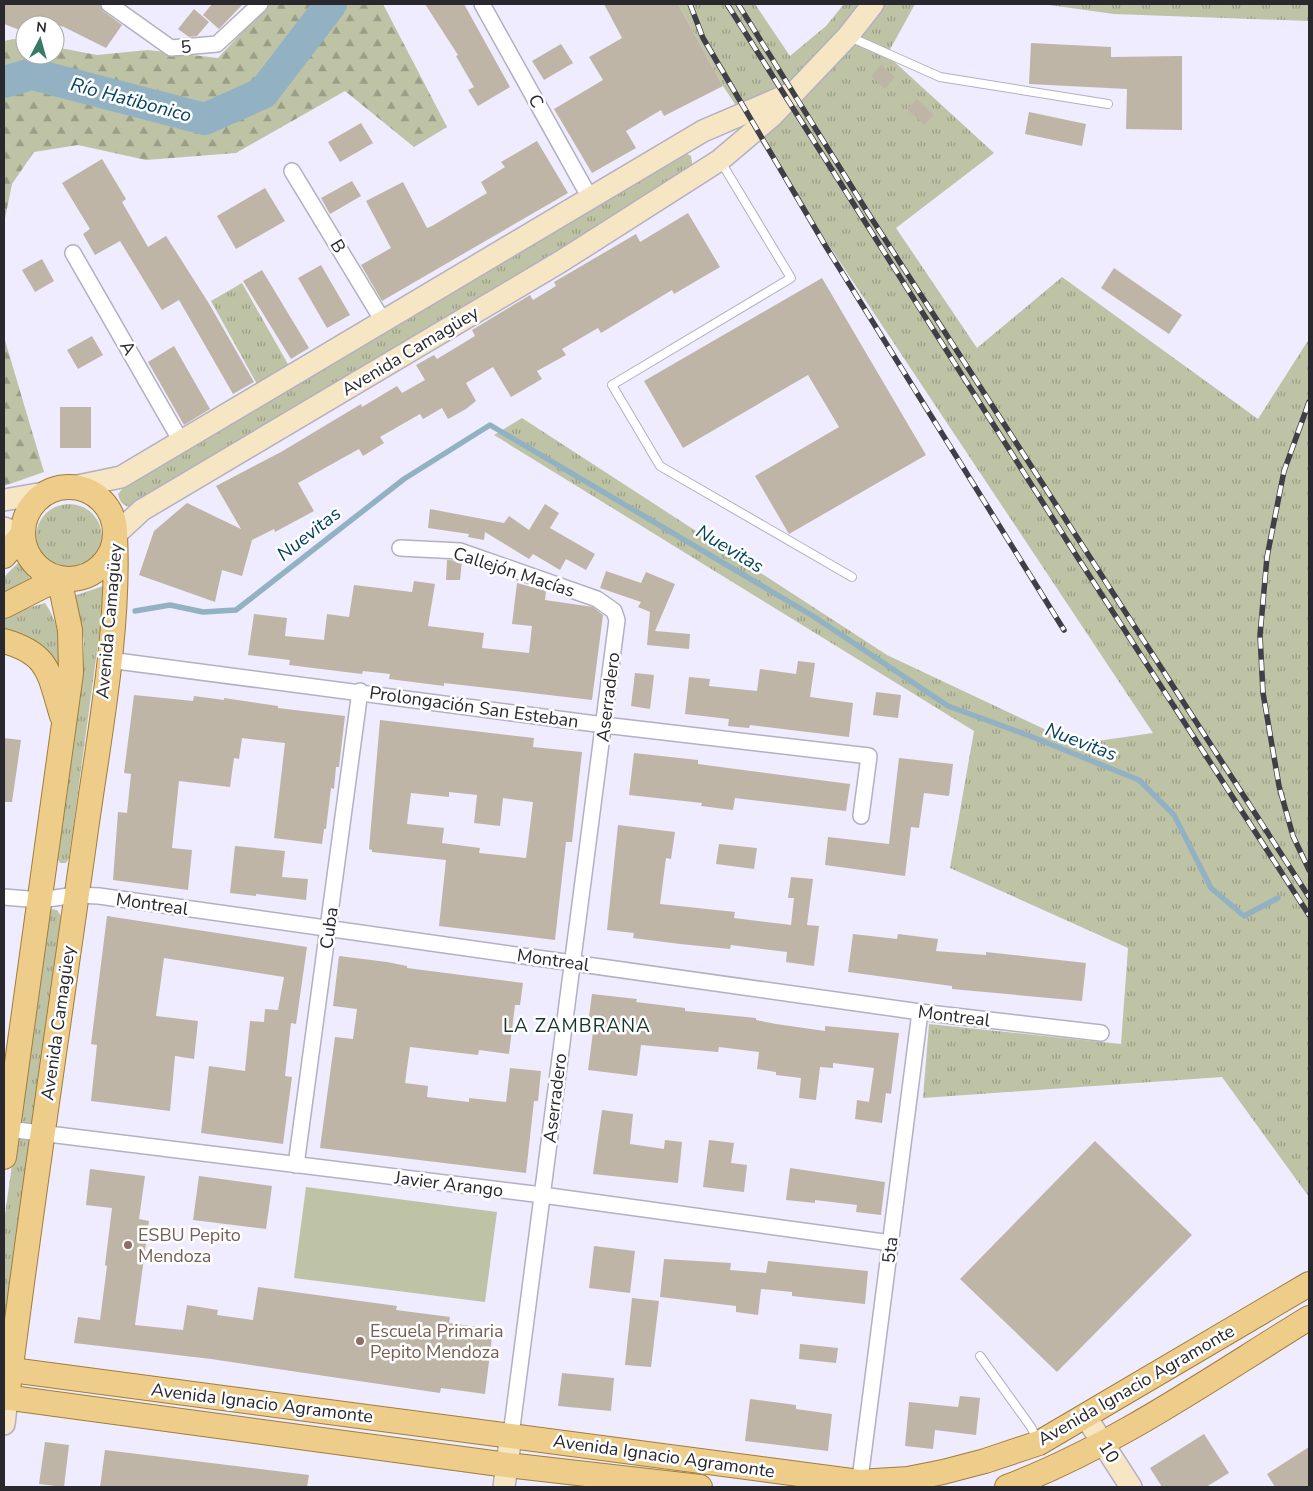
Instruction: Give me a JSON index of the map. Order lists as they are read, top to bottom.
{
  "streets": {
    "main road": [
      "Avenida Camagüey",
      "Aserradero",
      "Avenida Ignacio Agramonte",
      "10"
    ],
    "street": [
      "5",
      "C",
      "B",
      "A",
      "Callejón Macías",
      "Prolongación San Esteban",
      "Montreal",
      "Cuba",
      "Javier Arango",
      "5ta"
    ]
  },
  "crossings": [
    ["C", "Avenida Camagüey"],
    ["B", "Avenida Camagüey"],
    ["A", "Avenida Camagüey"],
    ["Avenida Camagüey", "Prolongación San Esteban"],
    ["Avenida Camagüey", "Montreal"],
    ["Avenida Camagüey", "Javier Arango"],
    ["Avenida Camagüey", "Avenida Ignacio Agramonte"],
    ["Callejón Macías", "Aserradero"],
    ["Aserradero", "Prolongación San Esteban"],
    ["Aserradero", "Montreal"],
    ["Aserradero", "Javier Arango"],
    ["Aserradero", "Avenida Ignacio Agramonte"],
    ["Prolongación San Esteban", "Cuba"],
    ["Montreal", "Cuba"],
    ["Montreal", "5ta"],
    ["Cuba", "Javier Arango"],
    ["Javier Arango", "5ta"],
    ["5ta", "Avenida Ignacio Agramonte"],
    ["Avenida Ignacio Agramonte", "10"]
  ],
  "districts": ["LA ZAMBRANA"],
  "water": ["Río Hatibonico", "Nuevitas"],
  "places": ["ESBU Pepito Mendoza", "Escuela Primaria Pepito Mendoza"],
  "north": "top"
}
